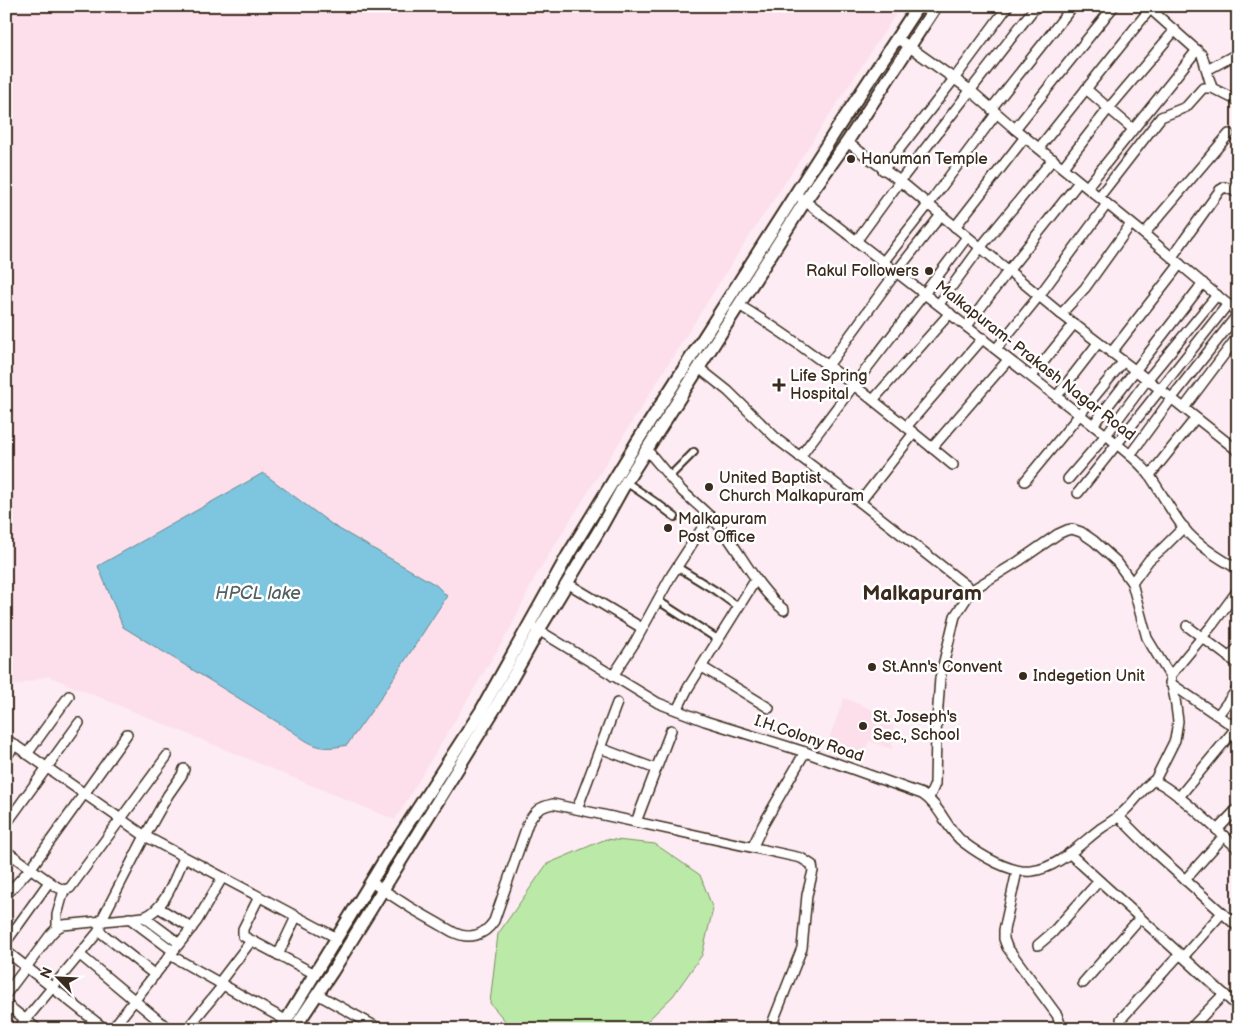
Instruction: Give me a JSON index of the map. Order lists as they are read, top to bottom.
{
  "streets": {
    "street": ["Malkapuram- Prakash Nagar Road", "I.H.Colony Road"]
  },
  "districts": ["Malkapuram"],
  "water": ["HPCL lake"],
  "places": {
    "other": [
      "Hanuman Temple",
      "Rakul Followers",
      "United Baptist Church Malkapuram",
      "Malkapuram Post Office",
      "St.Ann's Convent",
      "Indegetion Unit",
      "St. Joseph's Sec., School"
    ],
    "health": ["Life Spring Hospital"]
  },
  "north": "top left"
}
